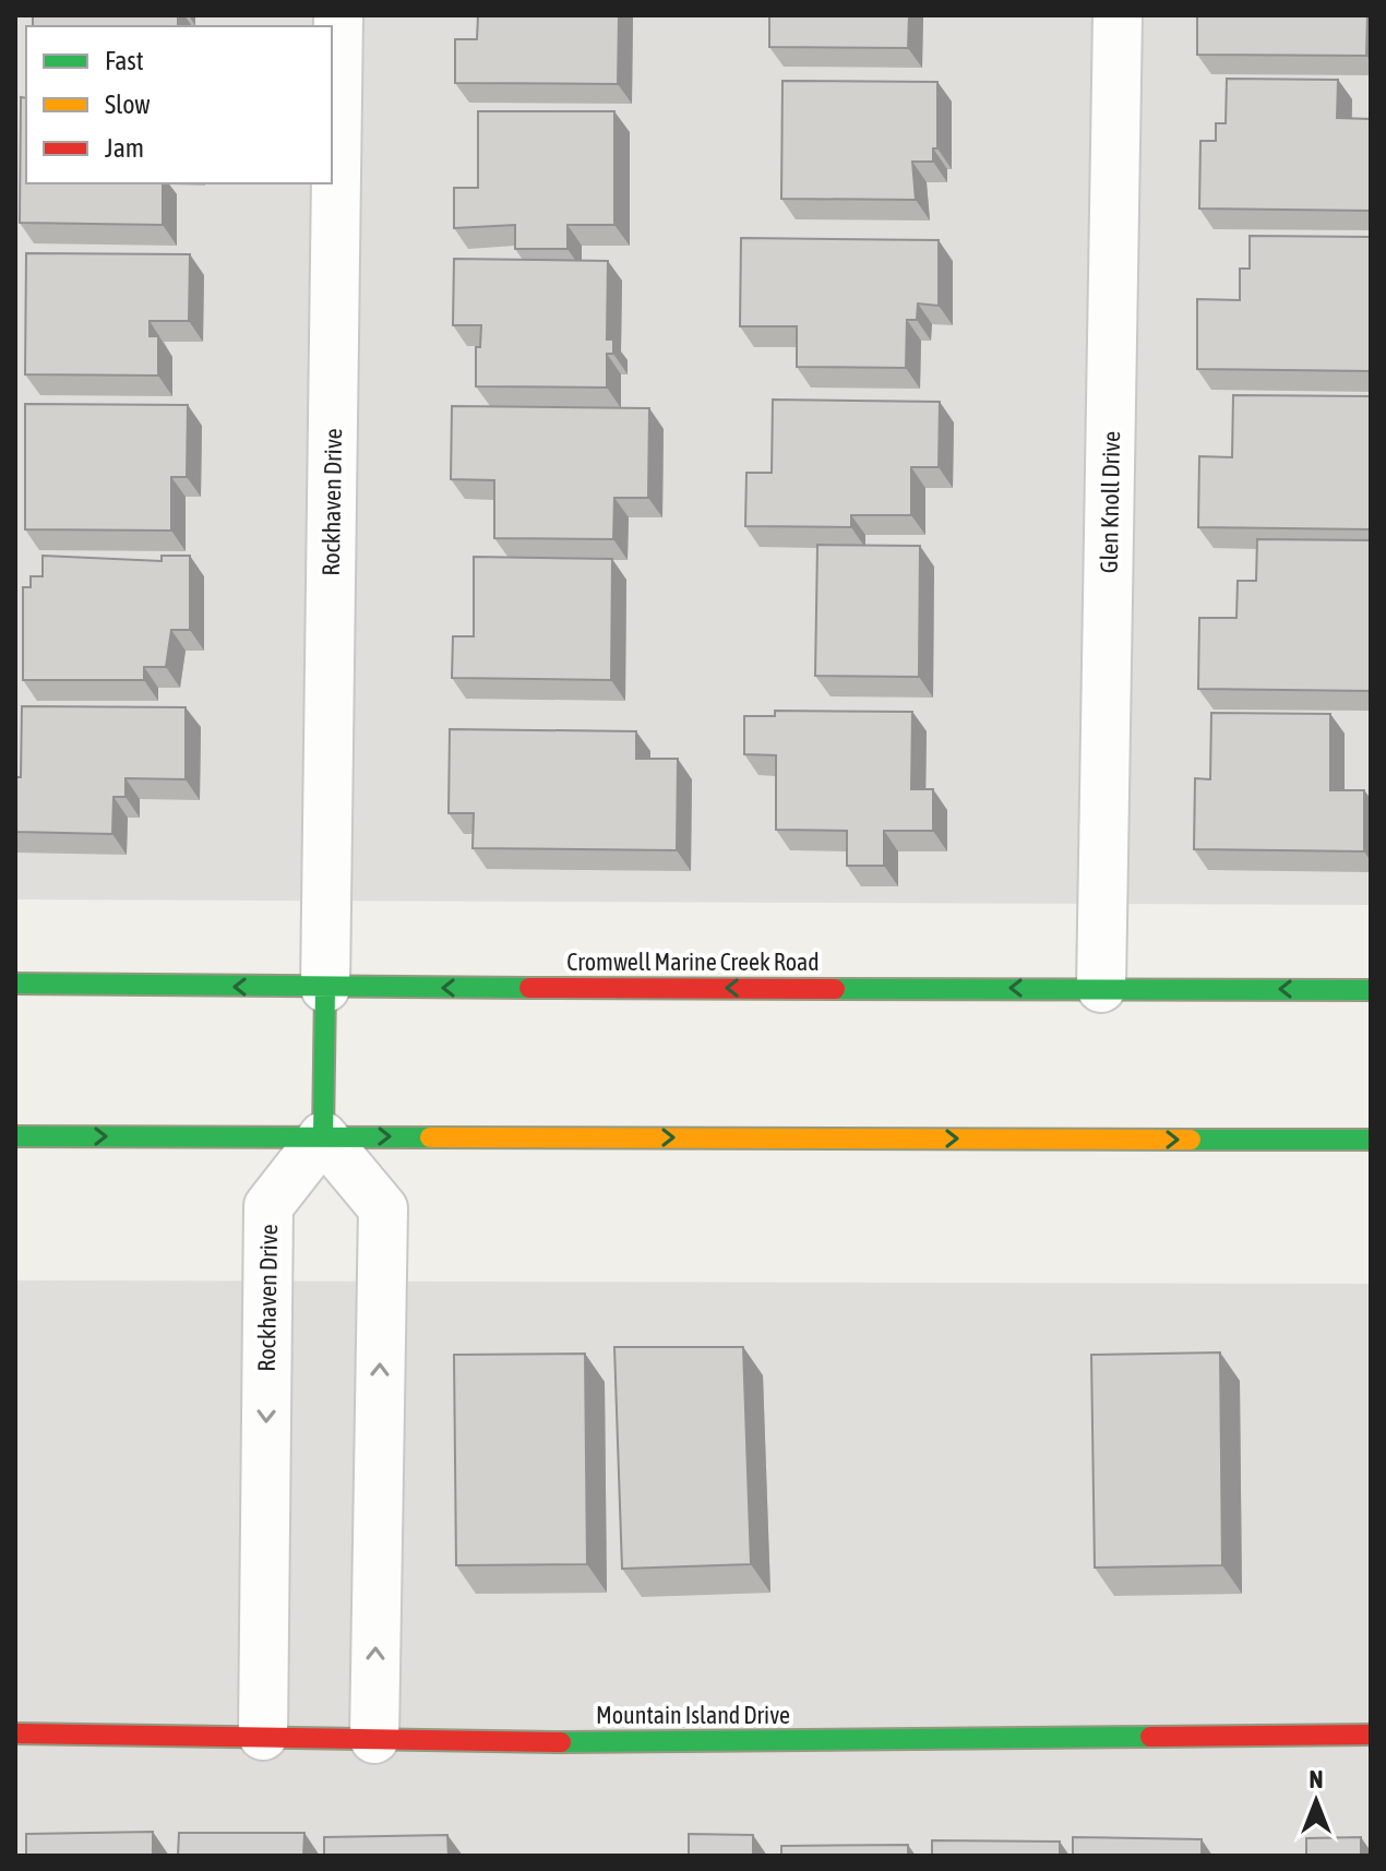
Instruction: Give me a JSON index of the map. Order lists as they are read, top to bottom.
{
  "streets": {
    "main road": ["Cromwell Marine Creek Road", "Mountain Island Drive"],
    "street": ["Rockhaven Drive", "Glen Knoll Drive"]
  },
  "crossings": [
    ["Rockhaven Drive", "Cromwell Marine Creek Road"],
    ["Rockhaven Drive", "Mountain Island Drive"],
    ["Glen Knoll Drive", "Cromwell Marine Creek Road"]
  ],
  "legend": ["Fast", "Slow", "Jam"],
  "north": "top"
}
